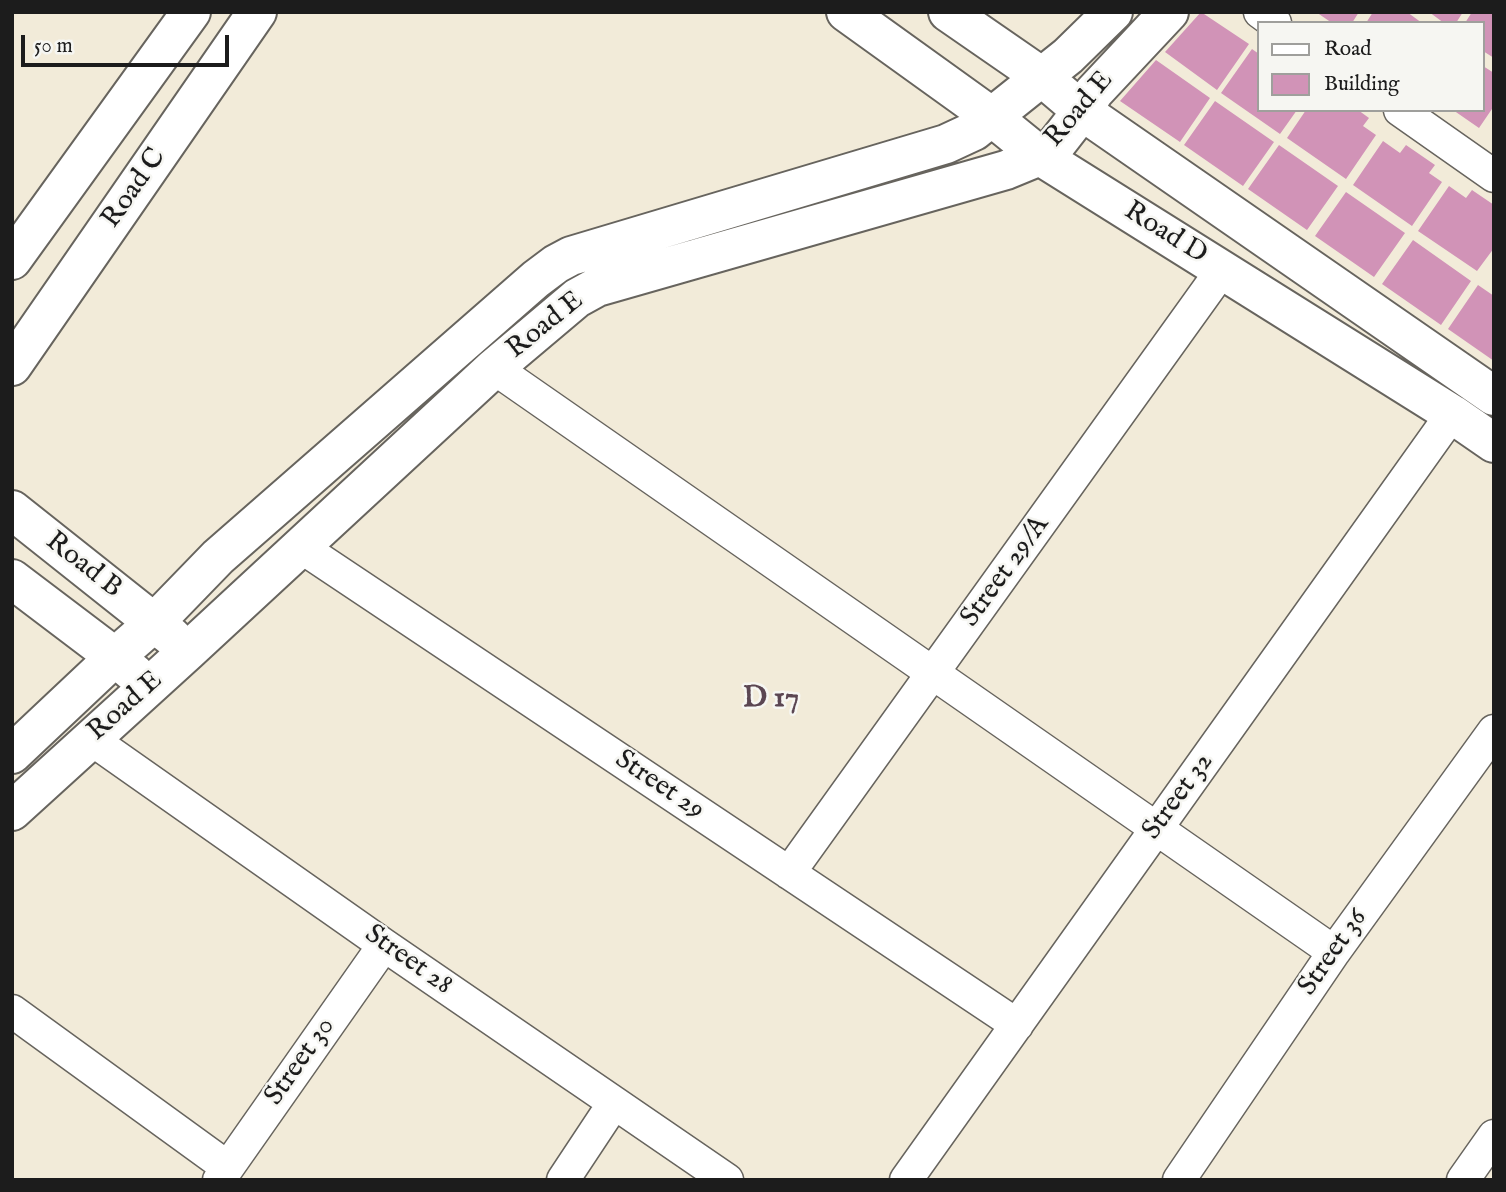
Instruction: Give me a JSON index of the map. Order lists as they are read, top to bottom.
{
  "streets": {
    "street": [
      "Road E",
      "Road C",
      "Road D",
      "Road B",
      "Street 29/A",
      "Street 29",
      "Street 32",
      "Street 36",
      "Street 28",
      "Street 30"
    ]
  },
  "crossings": [
    ["Road E", "Road D"],
    ["Road E", "Road B"],
    ["Road E", "Street 29"],
    ["Road E", "Street 28"],
    ["Road D", "Street 29/A"],
    ["Road D", "Street 32"],
    ["Street 29/A", "Street 29"],
    ["Street 29", "Street 32"],
    ["Street 28", "Street 30"]
  ],
  "districts": ["D 17"],
  "legend": ["Road", "Building"],
  "scale_bar": "50 m"
}
